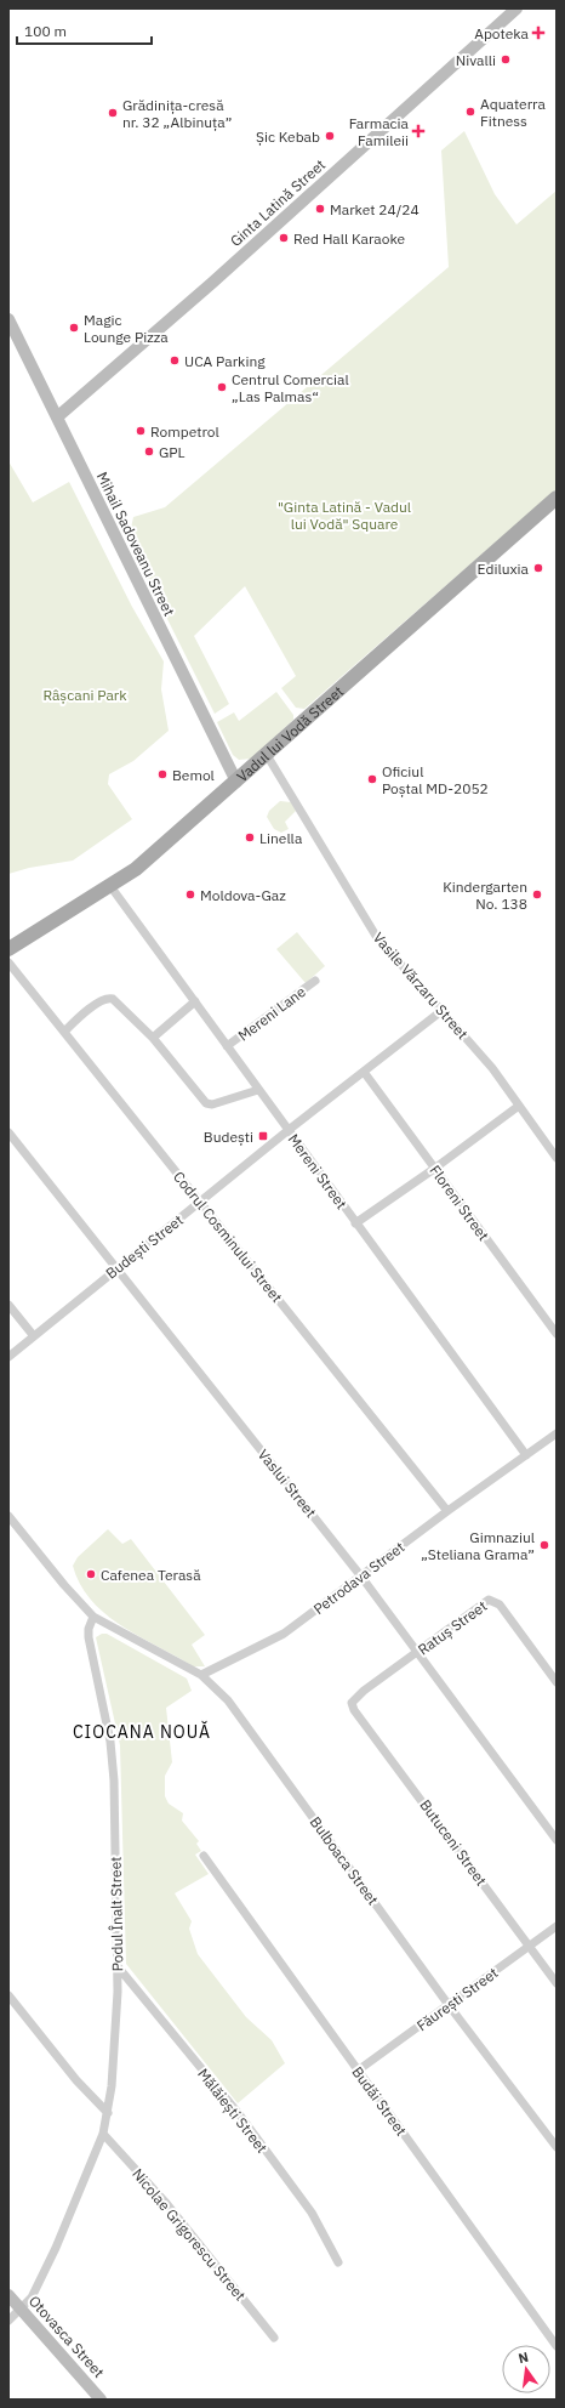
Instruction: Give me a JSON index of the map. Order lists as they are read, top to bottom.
{
  "streets": {
    "main road": ["Vadul lui Vodă Street"],
    "street": [
      "Ginta Latină Street",
      "Mihail Sadoveanu Street",
      "Vasile Vărzaru Street",
      "Mereni Lane",
      "Mereni Street",
      "Floreni Street",
      "Codrul Cosminului Street",
      "Budești Street",
      "Vaslui Street",
      "Petrodava Street",
      "Ratuș Street",
      "Butuceni Street",
      "Bulboaca Street",
      "Podul Înalt Street",
      "Făurești Street",
      "Budăi Street",
      "Mălăiești Street",
      "Nicolae Grigorescu Street",
      "Otovasca Street"
    ]
  },
  "crossings": [
    ["Ginta Latină Street", "Mihail Sadoveanu Street"],
    ["Mihail Sadoveanu Street", "Vadul lui Vodă Street"],
    ["Vadul lui Vodă Street", "Vasile Vărzaru Street"],
    ["Vadul lui Vodă Street", "Mereni Street"],
    ["Vasile Vărzaru Street", "Budești Street"],
    ["Mereni Lane", "Mereni Street"],
    ["Mereni Street", "Budești Street"],
    ["Mereni Street", "Petrodava Street"],
    ["Floreni Street", "Budești Street"],
    ["Codrul Cosminului Street", "Budești Street"],
    ["Codrul Cosminului Street", "Petrodava Street"],
    ["Budești Street", "Vaslui Street"],
    ["Vaslui Street", "Petrodava Street"],
    ["Vaslui Street", "Ratuș Street"],
    ["Petrodava Street", "Bulboaca Street"],
    ["Ratuș Street", "Butuceni Street"],
    ["Butuceni Street", "Făurești Street"],
    ["Bulboaca Street", "Podul Înalt Street"],
    ["Bulboaca Street", "Făurești Street"],
    ["Podul Înalt Street", "Mălăiești Street"],
    ["Podul Înalt Street", "Nicolae Grigorescu Street"],
    ["Podul Înalt Street", "Otovasca Street"],
    ["Făurești Street", "Budăi Street"]
  ],
  "districts": ["CIOCANA NOUĂ"],
  "parks": ["\"Ginta Latină - Vadul lui Vodă\" Square", "Râșcani Park"],
  "places": {
    "health": ["Apoteka", "Farmacia Famileii"],
    "other": [
      "Nivalli",
      "Aquaterra Fitness",
      "Grădinița-cresă nr. 32 „Albinuța”",
      "Șic Kebab",
      "Market 24/24",
      "Red Hall Karaoke",
      "Magic Lounge Pizza",
      "UCA Parking",
      "Centrul Comercial „Las Palmas“",
      "Rompetrol",
      "GPL",
      "Ediluxia",
      "Bemol",
      "Oficiul Poștal MD-2052",
      "Linella",
      "Moldova-Gaz",
      "Kindergarten No. 138",
      "Gimnaziul „Steliana Grama”",
      "Cafenea Terasă"
    ],
    "transit": ["Budești"]
  },
  "scale_bar": "100 m",
  "north": "top"
}
